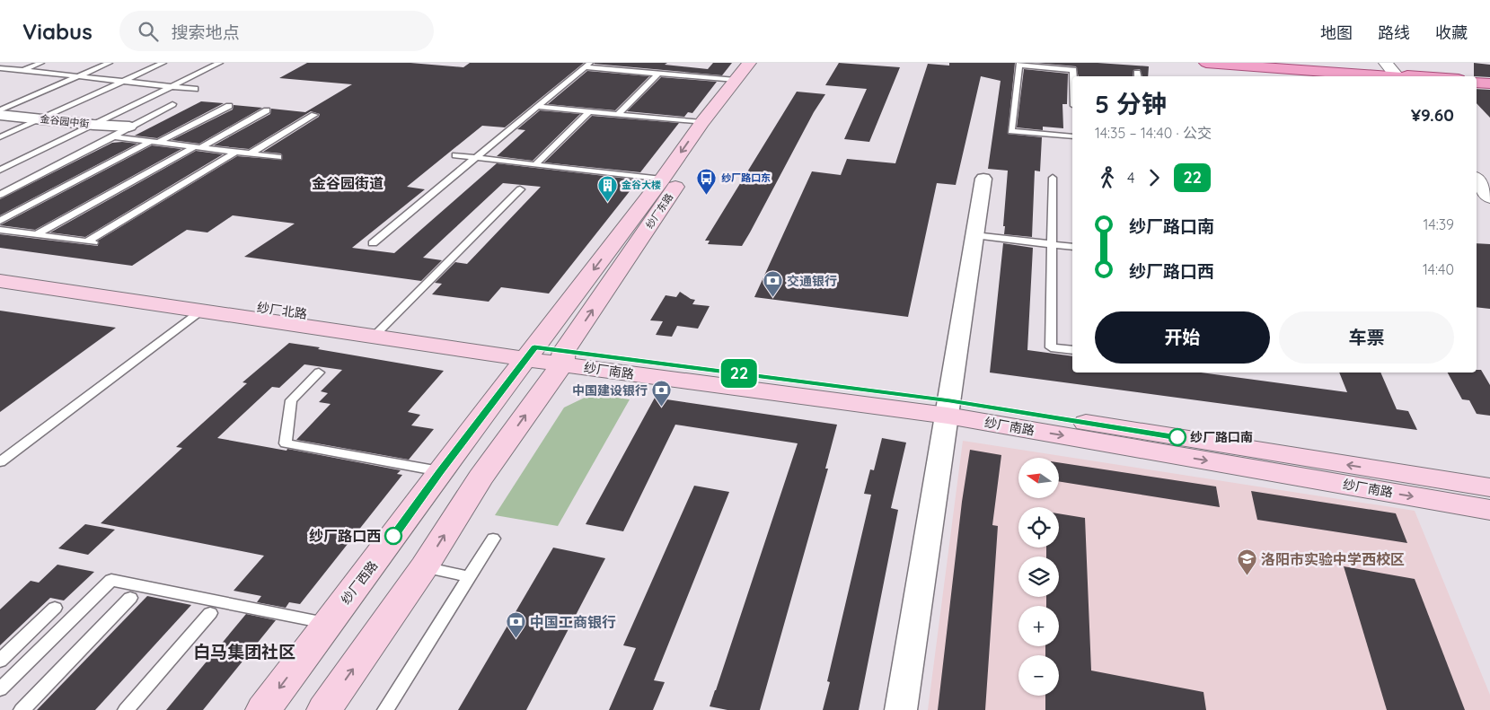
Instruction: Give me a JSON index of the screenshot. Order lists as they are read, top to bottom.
{
  "streets": {
    "main road": [
      "纱厂东路",
      "纱厂北路",
      "纱厂南路",
      "纱厂西路"
    ],
    "street": ["金谷园中街"]
  },
  "crossings": [
    ["纱厂东路", "纱厂北路"],
    ["纱厂东路", "纱厂南路"],
    ["纱厂东路", "纱厂西路"],
    ["纱厂北路", "纱厂南路"],
    ["纱厂北路", "纱厂西路"],
    ["纱厂南路", "纱厂西路"]
  ],
  "districts": ["金谷园街道", "白马集团社区"],
  "places": {
    "bus stop": ["纱厂路口东"],
    "building": ["金谷大楼"],
    "bank": ["交通银行", "中国建设银行", "中国工商银行"],
    "other": ["纱厂路口南", "纱厂路口西"],
    "school or university": ["洛阳市实验中学西校区"]
  },
  "lines": ["bus line 22"],
  "north": "left",
  "page": {
    "header": "Viabus",
    "search": "搜索地点",
    "nav": ["地图", "路线", "收藏"],
    "on_map": "22",
    "heading": ["5 分钟", "14:35 – 14:40 · 公交", "¥9.60"],
    "legs": ["4", "22"],
    "list": [
      {
        "name": "纱厂路口南",
        "value": "14:39"
      },
      {
        "name": "纱厂路口西",
        "value": "14:40"
      }
    ],
    "buttons": ["开始", "车票"],
    "map_buttons": ["+", "−"]
  }
}
